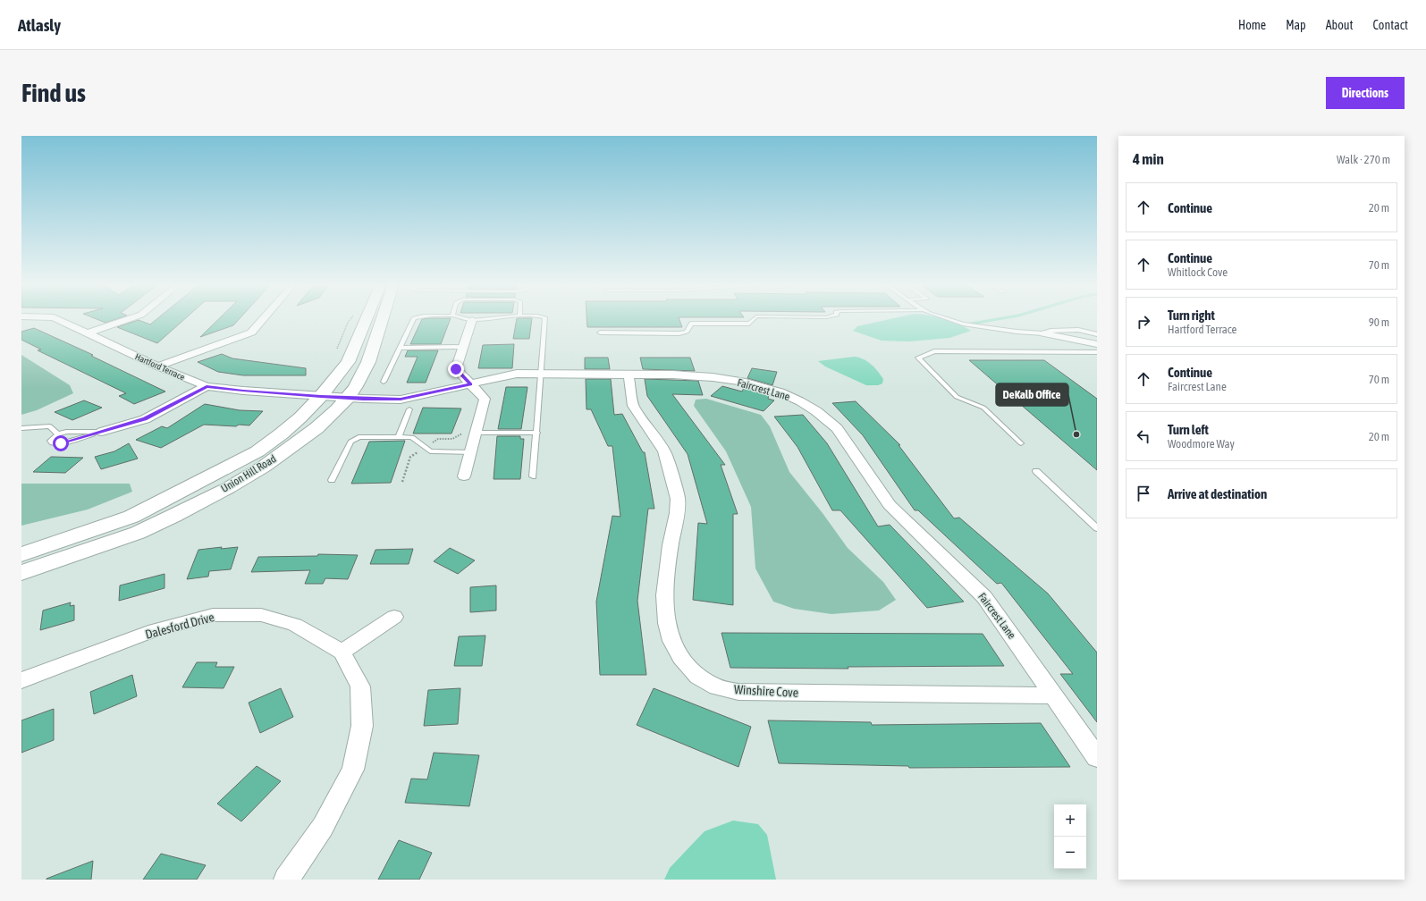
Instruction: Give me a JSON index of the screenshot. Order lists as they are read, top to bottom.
{
  "streets": {
    "street": [
      "Hartford Terrace",
      "Faircrest Lane",
      "Union Hill Road",
      "Dalesford Drive",
      "Winshire Cove"
    ]
  },
  "crossings": [
    ["Hartford Terrace", "Faircrest Lane"],
    ["Hartford Terrace", "Union Hill Road"],
    ["Faircrest Lane", "Union Hill Road"],
    ["Faircrest Lane", "Winshire Cove"]
  ],
  "places": ["DeKalb Office"],
  "page": {
    "header": "Atlasly",
    "nav": [
      "Home",
      "Map",
      "About",
      "Contact"
    ],
    "buttons": "Directions",
    "title": "Find us",
    "heading": ["4 min", "Walk · 270 m"],
    "list": [
      ["Continue", "20 m"],
      ["Continue", "Whitlock Cove", "70 m"],
      ["Turn right", "Hartford Terrace", "90 m"],
      ["Continue", "Faircrest Lane", "70 m"],
      ["Turn left", "Woodmore Way", "20 m"],
      "Arrive at destination"
    ],
    "map_buttons": ["+", "−"]
  }
}
